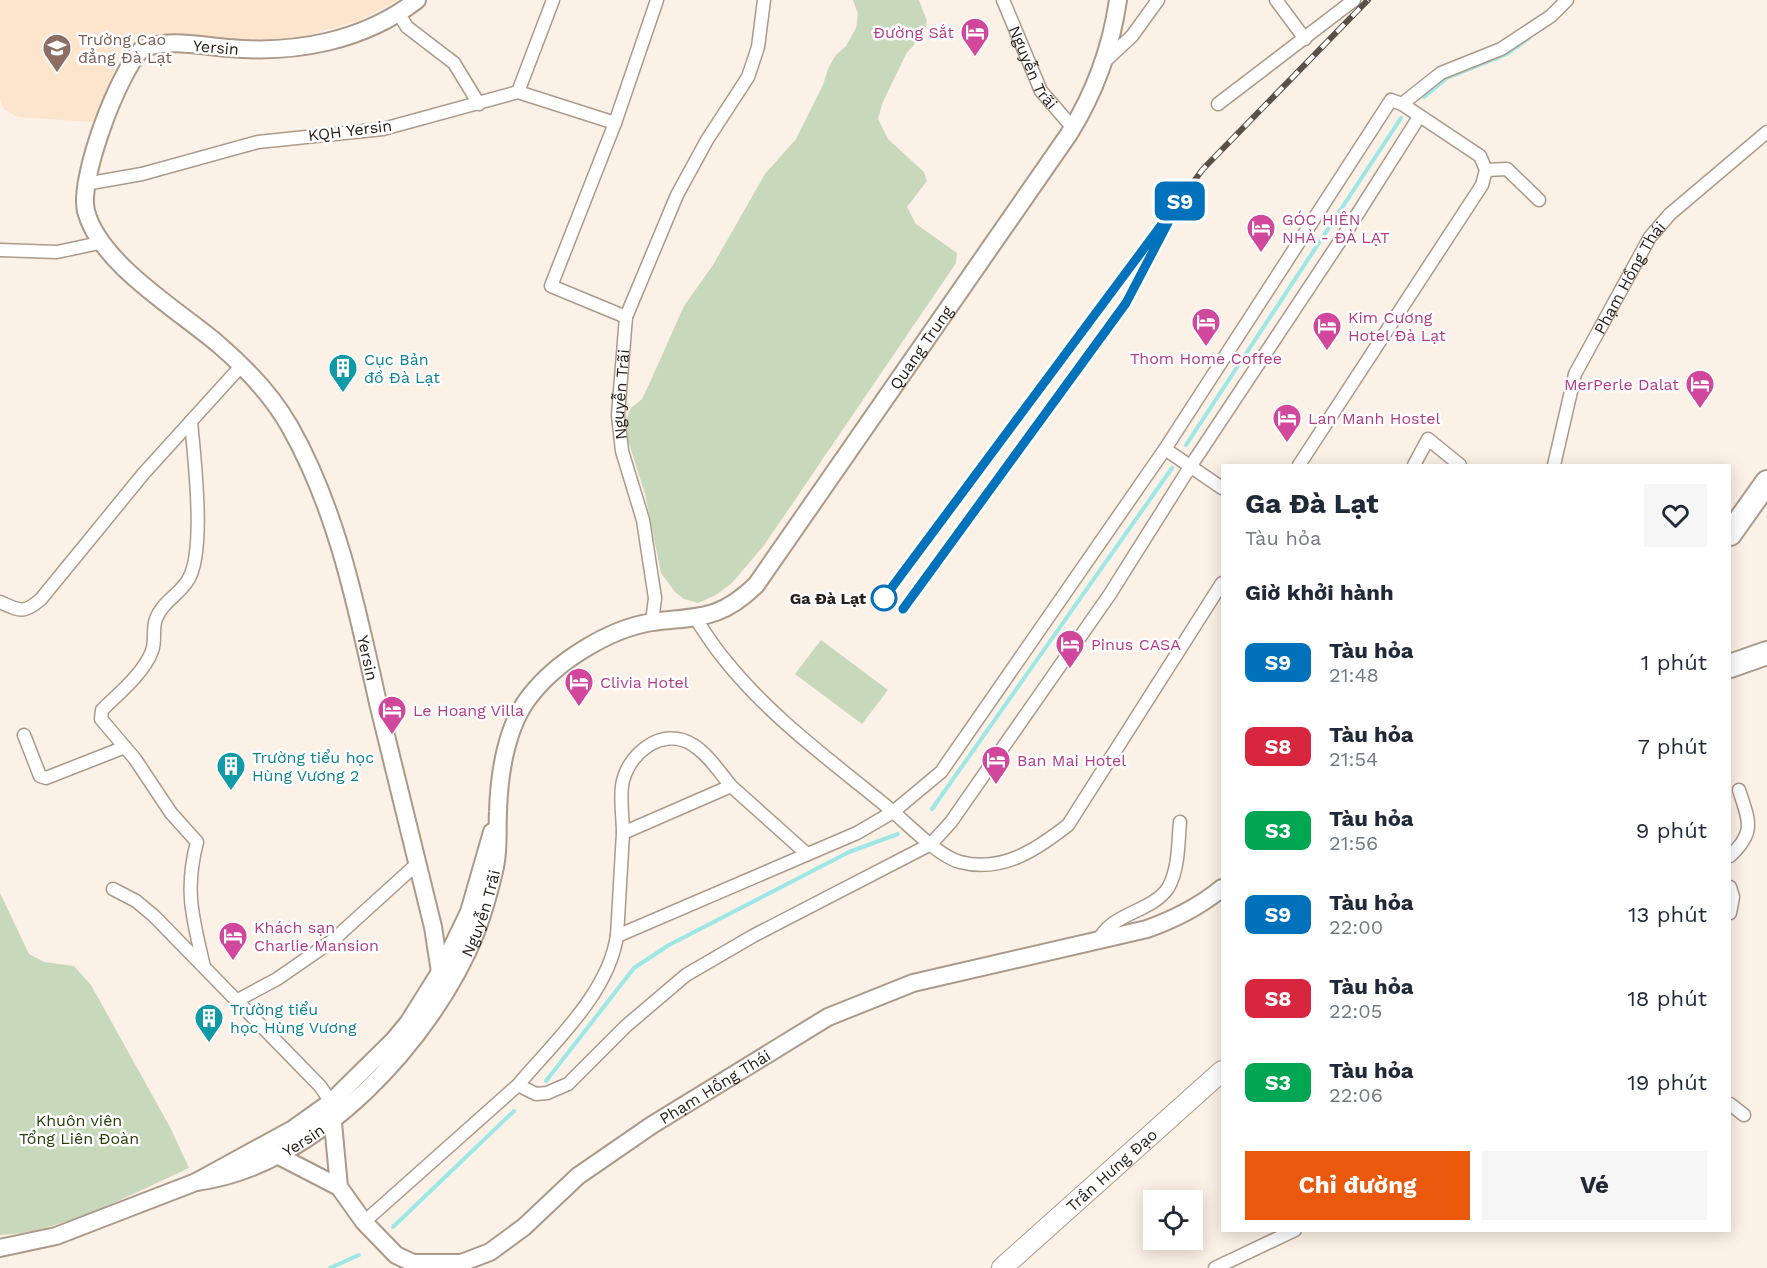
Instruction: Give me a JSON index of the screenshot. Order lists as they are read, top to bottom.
{
  "streets": {
    "main road": ["Trần Hưng Đạo"],
    "street": [
      "Yersin",
      "Nguyễn Trãi",
      "KQH Yersin",
      "Phạm Hồng Thái",
      "Quang Trung"
    ]
  },
  "crossings": [
    ["Yersin", "Nguyễn Trãi"],
    ["Yersin", "KQH Yersin"],
    ["Nguyễn Trãi", "Quang Trung"]
  ],
  "parks": ["Khuôn viên Tổng Liên Đoàn"],
  "places": {
    "hotel": [
      "Đường Sắt",
      "GÓC HIÊN NHÀ - ĐÀ LẠT",
      "Thom Home Coffee",
      "Kim Cương Hotel Đà Lạt",
      "MerPerle Dalat",
      "Lan Manh Hostel",
      "Pinus CASA",
      "Clivia Hotel",
      "Le Hoang Villa",
      "Ban Mai Hotel",
      "Khách sạn Charlie Mansion"
    ],
    "school or university": ["Trường Cao đẳng Đà Lạt"],
    "building": ["Cục Bản đồ Đà Lạt", "Trường tiểu học Hùng Vương 2", "Trường tiểu học Hùng Vương"],
    "other": ["Ga Đà Lạt"]
  },
  "page": {
    "on_map": "S9",
    "heading": [
      ["Ga Đà Lạt", "Tàu hỏa"],
      "Giờ khởi hành"
    ],
    "list": [
      {
        "mark": "S9",
        "name": "Tàu hỏa",
        "note": "21:48",
        "value": "1 phút"
      },
      {
        "mark": "S8",
        "name": "Tàu hỏa",
        "note": "21:54",
        "value": "7 phút"
      },
      {
        "mark": "S3",
        "name": "Tàu hỏa",
        "note": "21:56",
        "value": "9 phút"
      },
      {
        "mark": "S9",
        "name": "Tàu hỏa",
        "note": "22:00",
        "value": "13 phút"
      },
      {
        "mark": "S8",
        "name": "Tàu hỏa",
        "note": "22:05",
        "value": "18 phút"
      },
      {
        "mark": "S3",
        "name": "Tàu hỏa",
        "note": "22:06",
        "value": "19 phút"
      }
    ],
    "buttons": ["Chỉ đường", "Vé"]
  }
}
